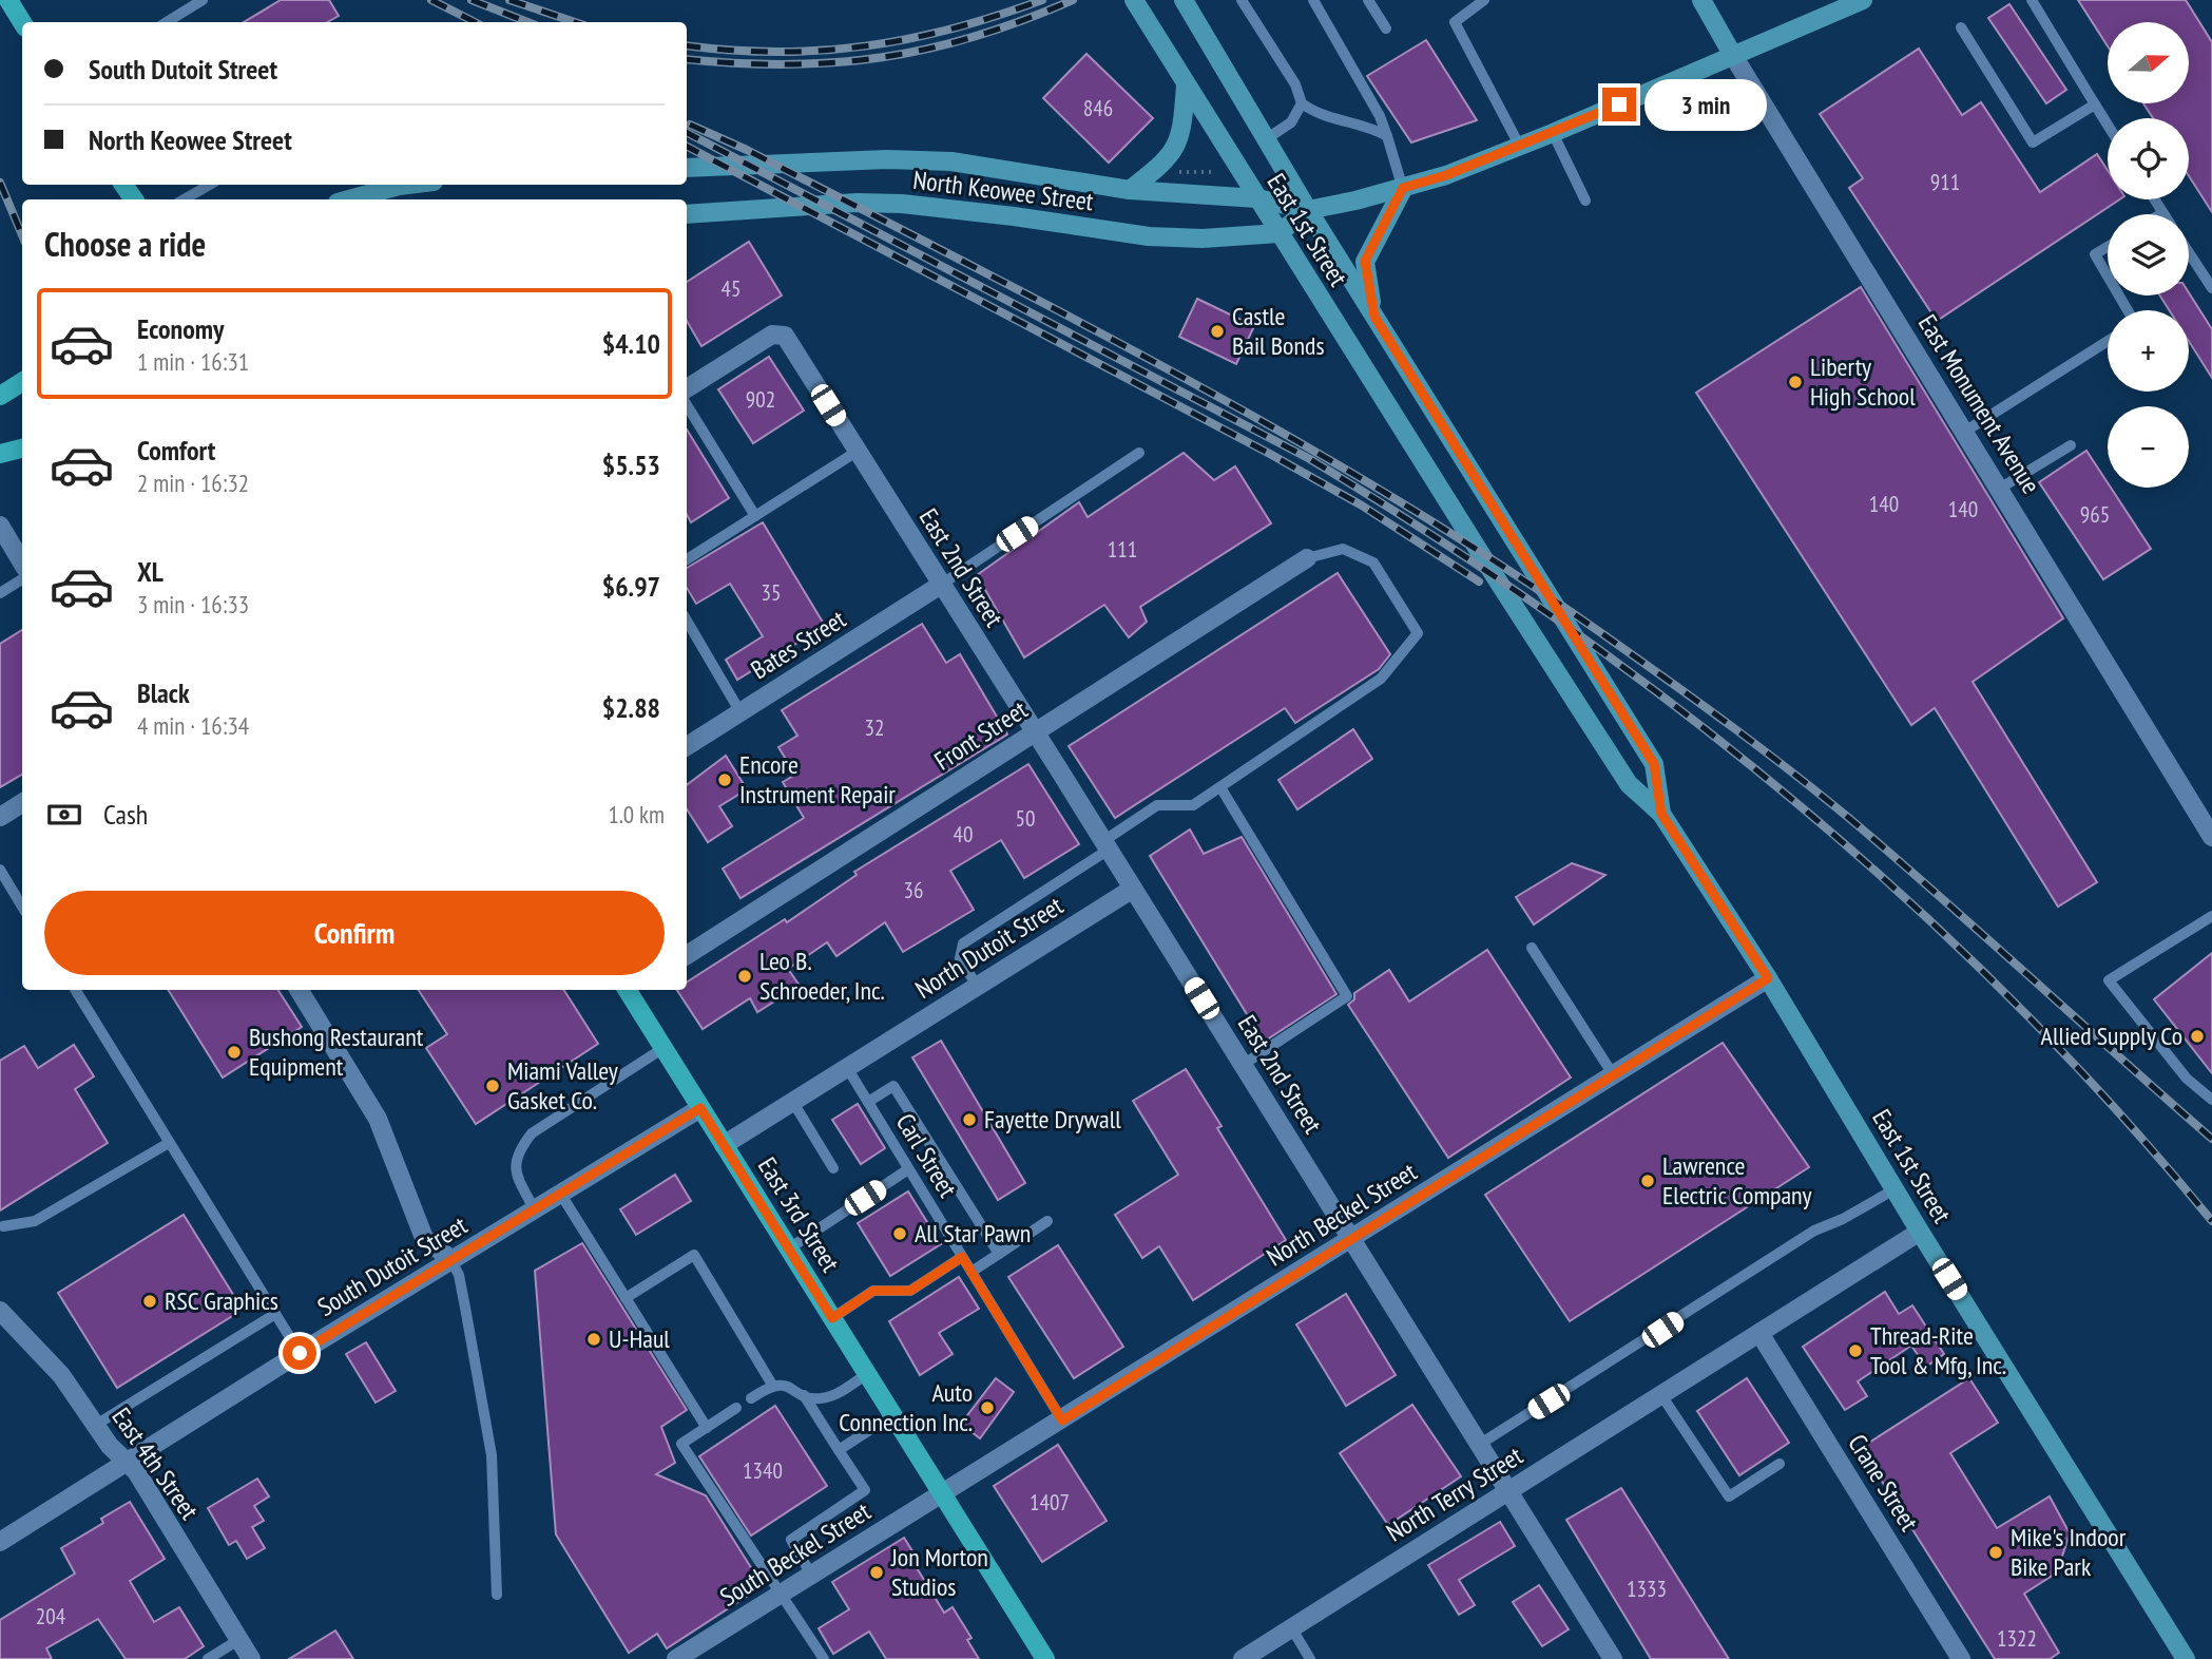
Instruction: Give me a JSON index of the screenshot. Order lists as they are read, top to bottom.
{
  "streets": {
    "main road": [
      "North Keowee Street",
      "East 1st Street",
      "East Monument Avenue",
      "East 3rd Street"
    ],
    "street": [
      "East 2nd Street",
      "Bates Street",
      "Front Street",
      "North Dutoit Street",
      "North Beckel Street",
      "South Dutoit Street",
      "East 4th Street",
      "Crane Street",
      "North Terry Street",
      "South Beckel Street"
    ],
    "lane": ["Carl Street"]
  },
  "crossings": [
    ["North Keowee Street", "East 1st Street"],
    ["North Keowee Street", "East Monument Avenue"],
    ["East 1st Street", "North Beckel Street"],
    ["East 1st Street", "North Terry Street"],
    ["East 2nd Street", "Bates Street"],
    ["East 2nd Street", "Front Street"],
    ["East 2nd Street", "North Dutoit Street"],
    ["East 2nd Street", "North Beckel Street"],
    ["East 2nd Street", "North Terry Street"],
    ["North Dutoit Street", "Carl Street"],
    ["North Dutoit Street", "East 3rd Street"],
    ["Carl Street", "North Beckel Street"],
    ["East 3rd Street", "North Beckel Street"],
    ["East 3rd Street", "South Dutoit Street"],
    ["East 3rd Street", "South Beckel Street"],
    ["North Beckel Street", "South Beckel Street"],
    ["South Dutoit Street", "East 4th Street"],
    ["Crane Street", "North Terry Street"]
  ],
  "places": [
    "Castle Bail Bonds",
    "Liberty High School",
    "Encore Instrument Repair",
    "Leo B. Schroeder, Inc.",
    "Allied Supply Co",
    "Bushong Restaurant Equipment",
    "Miami Valley Gasket Co.",
    "Fayette Drywall",
    "Lawrence Electric Company",
    "All Star Pawn",
    "RSC Graphics",
    "U-Haul",
    "Thread-Rite Tool & Mfg, Inc.",
    "Auto Connection Inc.",
    "Mike's Indoor Bike Park",
    "Jon Morton Studios"
  ],
  "house_numbers": [
    "846",
    "911",
    "45",
    "902",
    "140",
    "140",
    "965",
    "111",
    "35",
    "32",
    "50",
    "40",
    "36",
    "1340",
    "1407",
    "1333",
    "204",
    "1322"
  ],
  "north": "right",
  "page": {
    "map_buttons": ["+", "−"],
    "banner": ["South Dutoit Street", "North Keowee Street"],
    "bubble": "3 min",
    "heading": "Choose a ride",
    "list": [
      {
        "name": "Economy",
        "note": "1 min · 16:31",
        "value": "$4.10"
      },
      {
        "name": "Comfort",
        "note": "2 min · 16:32",
        "value": "$5.53"
      },
      {
        "name": "XL",
        "note": "3 min · 16:33",
        "value": "$6.97"
      },
      {
        "name": "Black",
        "note": "4 min · 16:34",
        "value": "$2.88"
      }
    ],
    "pay": ["Cash", "1.0 km"],
    "buttons": "Confirm"
  }
}
